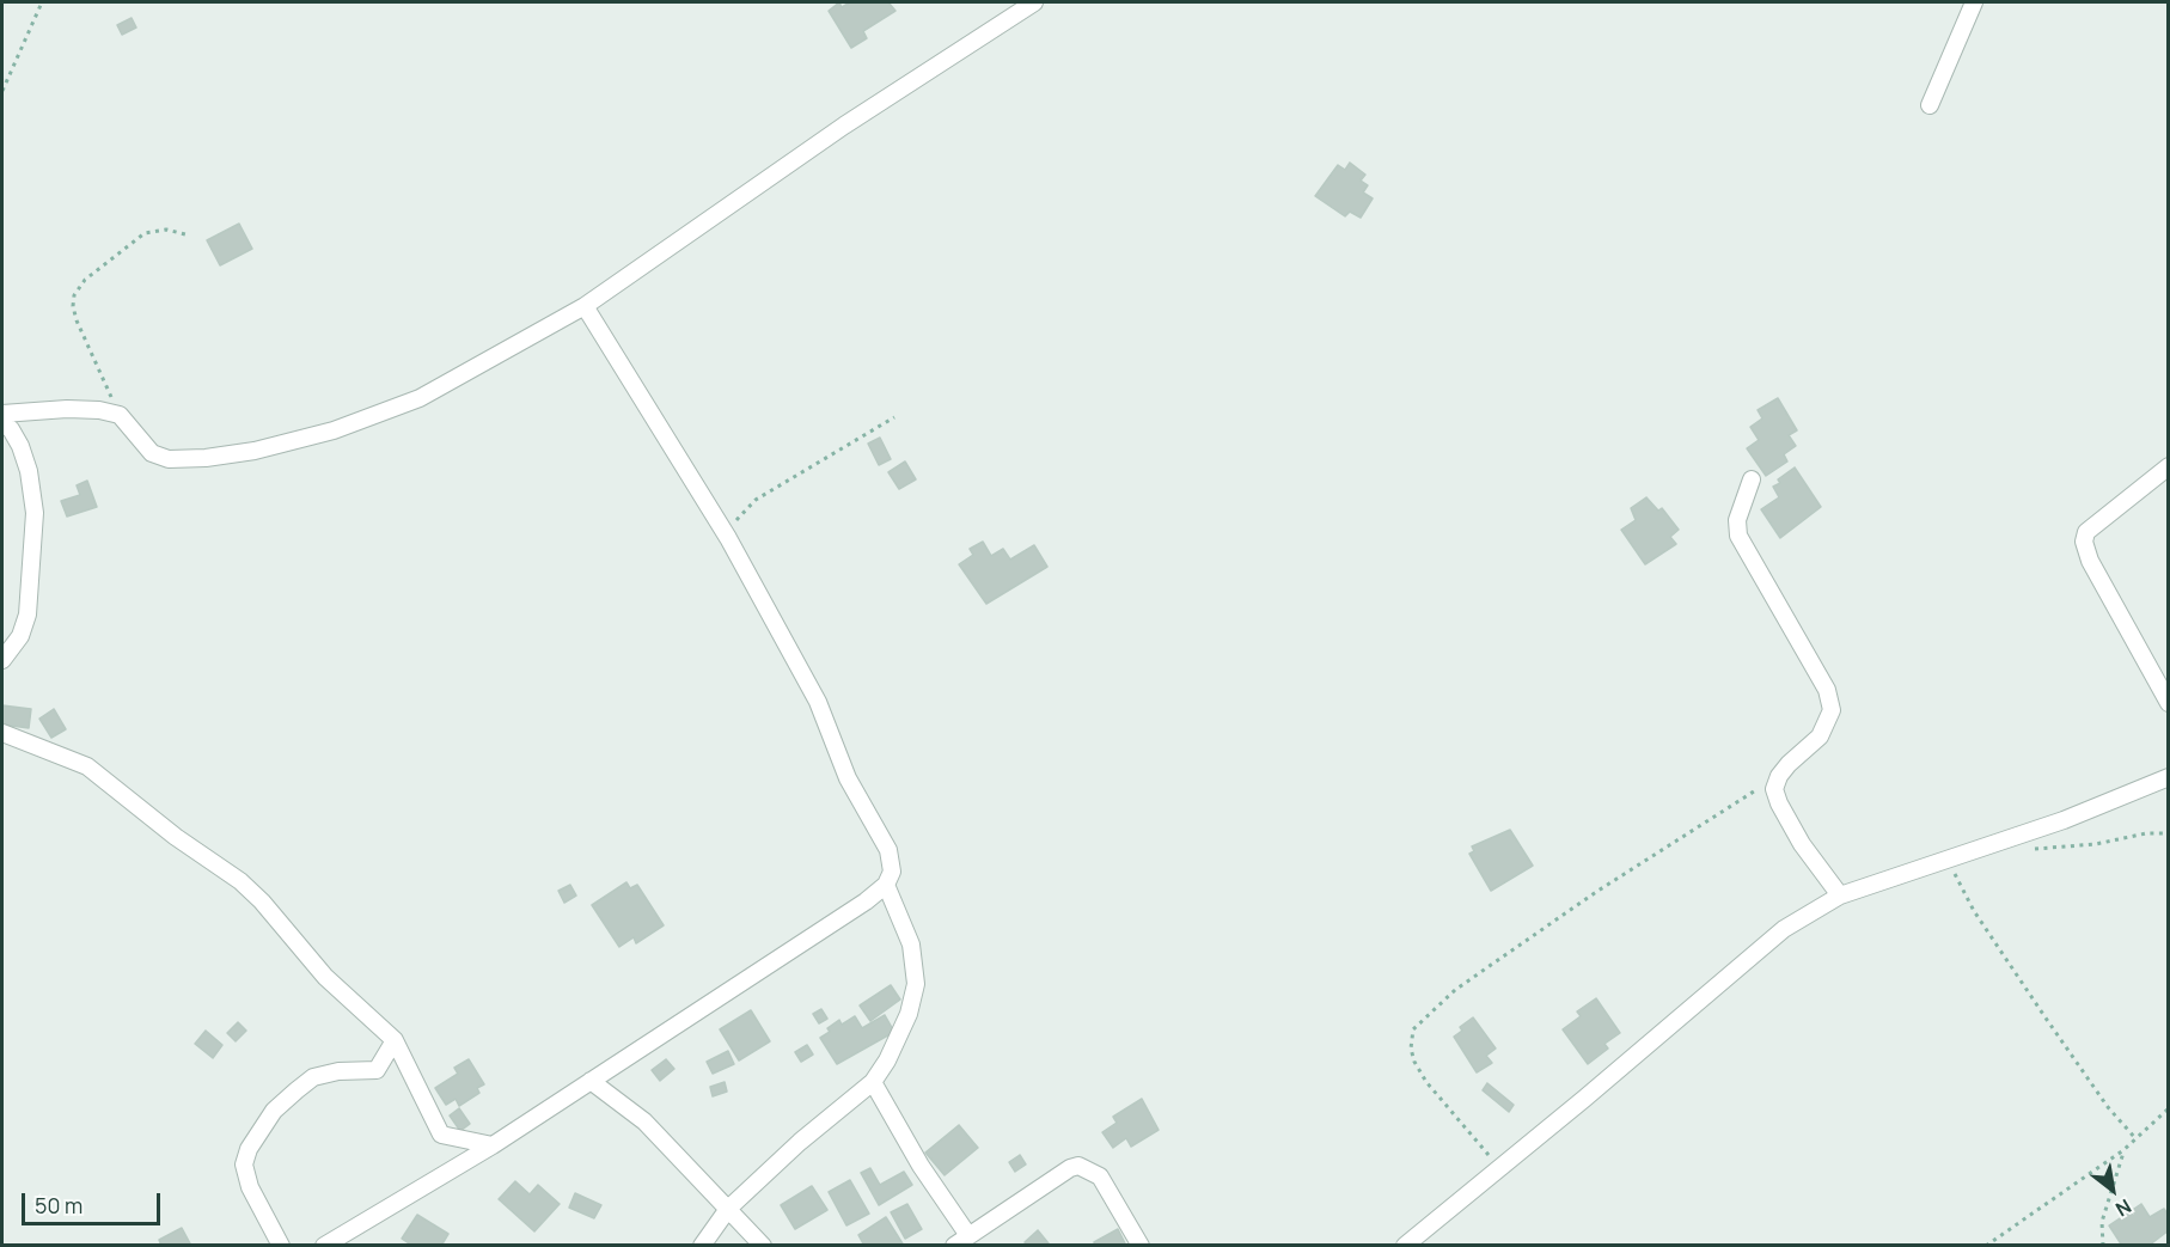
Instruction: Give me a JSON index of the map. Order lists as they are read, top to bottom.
{
  "scale_bar": "50 m",
  "north": "bottom right"
}
